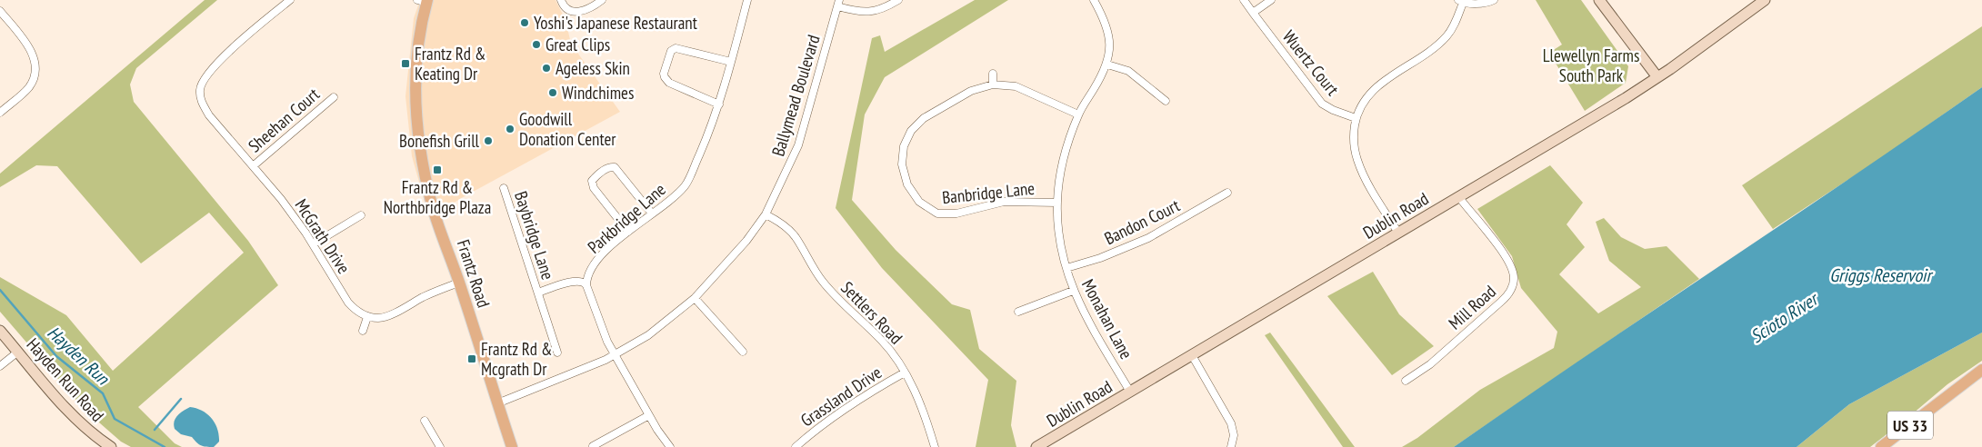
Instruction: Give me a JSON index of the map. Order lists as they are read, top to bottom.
{
  "streets": {
    "main road": [
      "Dublin Road",
      "Frantz Road",
      "Hayden Run Road",
      "US 33"
    ],
    "street": [
      "Wuertz Court",
      "Ballymead Boulevard",
      "Sheehan Court",
      "Banbridge Lane",
      "Parkbridge Lane",
      "Bandon Court",
      "Baybridge Lane",
      "McGrath Drive",
      "Mill Road",
      "Settlers Road",
      "Monahan Lane",
      "Grassland Drive"
    ]
  },
  "crossings": [
    ["Ballymead Boulevard", "Frantz Road"],
    ["Ballymead Boulevard", "Settlers Road"],
    ["Sheehan Court", "McGrath Drive"],
    ["Banbridge Lane", "Monahan Lane"],
    ["Dublin Road", "Mill Road"],
    ["Dublin Road", "Monahan Lane"],
    ["Parkbridge Lane", "Baybridge Lane"],
    ["Bandon Court", "Monahan Lane"],
    ["Settlers Road", "Grassland Drive"]
  ],
  "water": ["Griggs Reservoir", "Scioto River", "Hayden Run"],
  "parks": ["Llewellyn Farms South Park"],
  "places": {
    "other": [
      "Yoshi's Japanese Restaurant",
      "Great Clips",
      "Ageless Skin",
      "Windchimes",
      "Goodwill Donation Center",
      "Bonefish Grill"
    ],
    "transit": ["Frantz Rd & Keating Dr", "Frantz Rd & Northbridge Plaza", "Frantz Rd & Mcgrath Dr"]
  }
}
